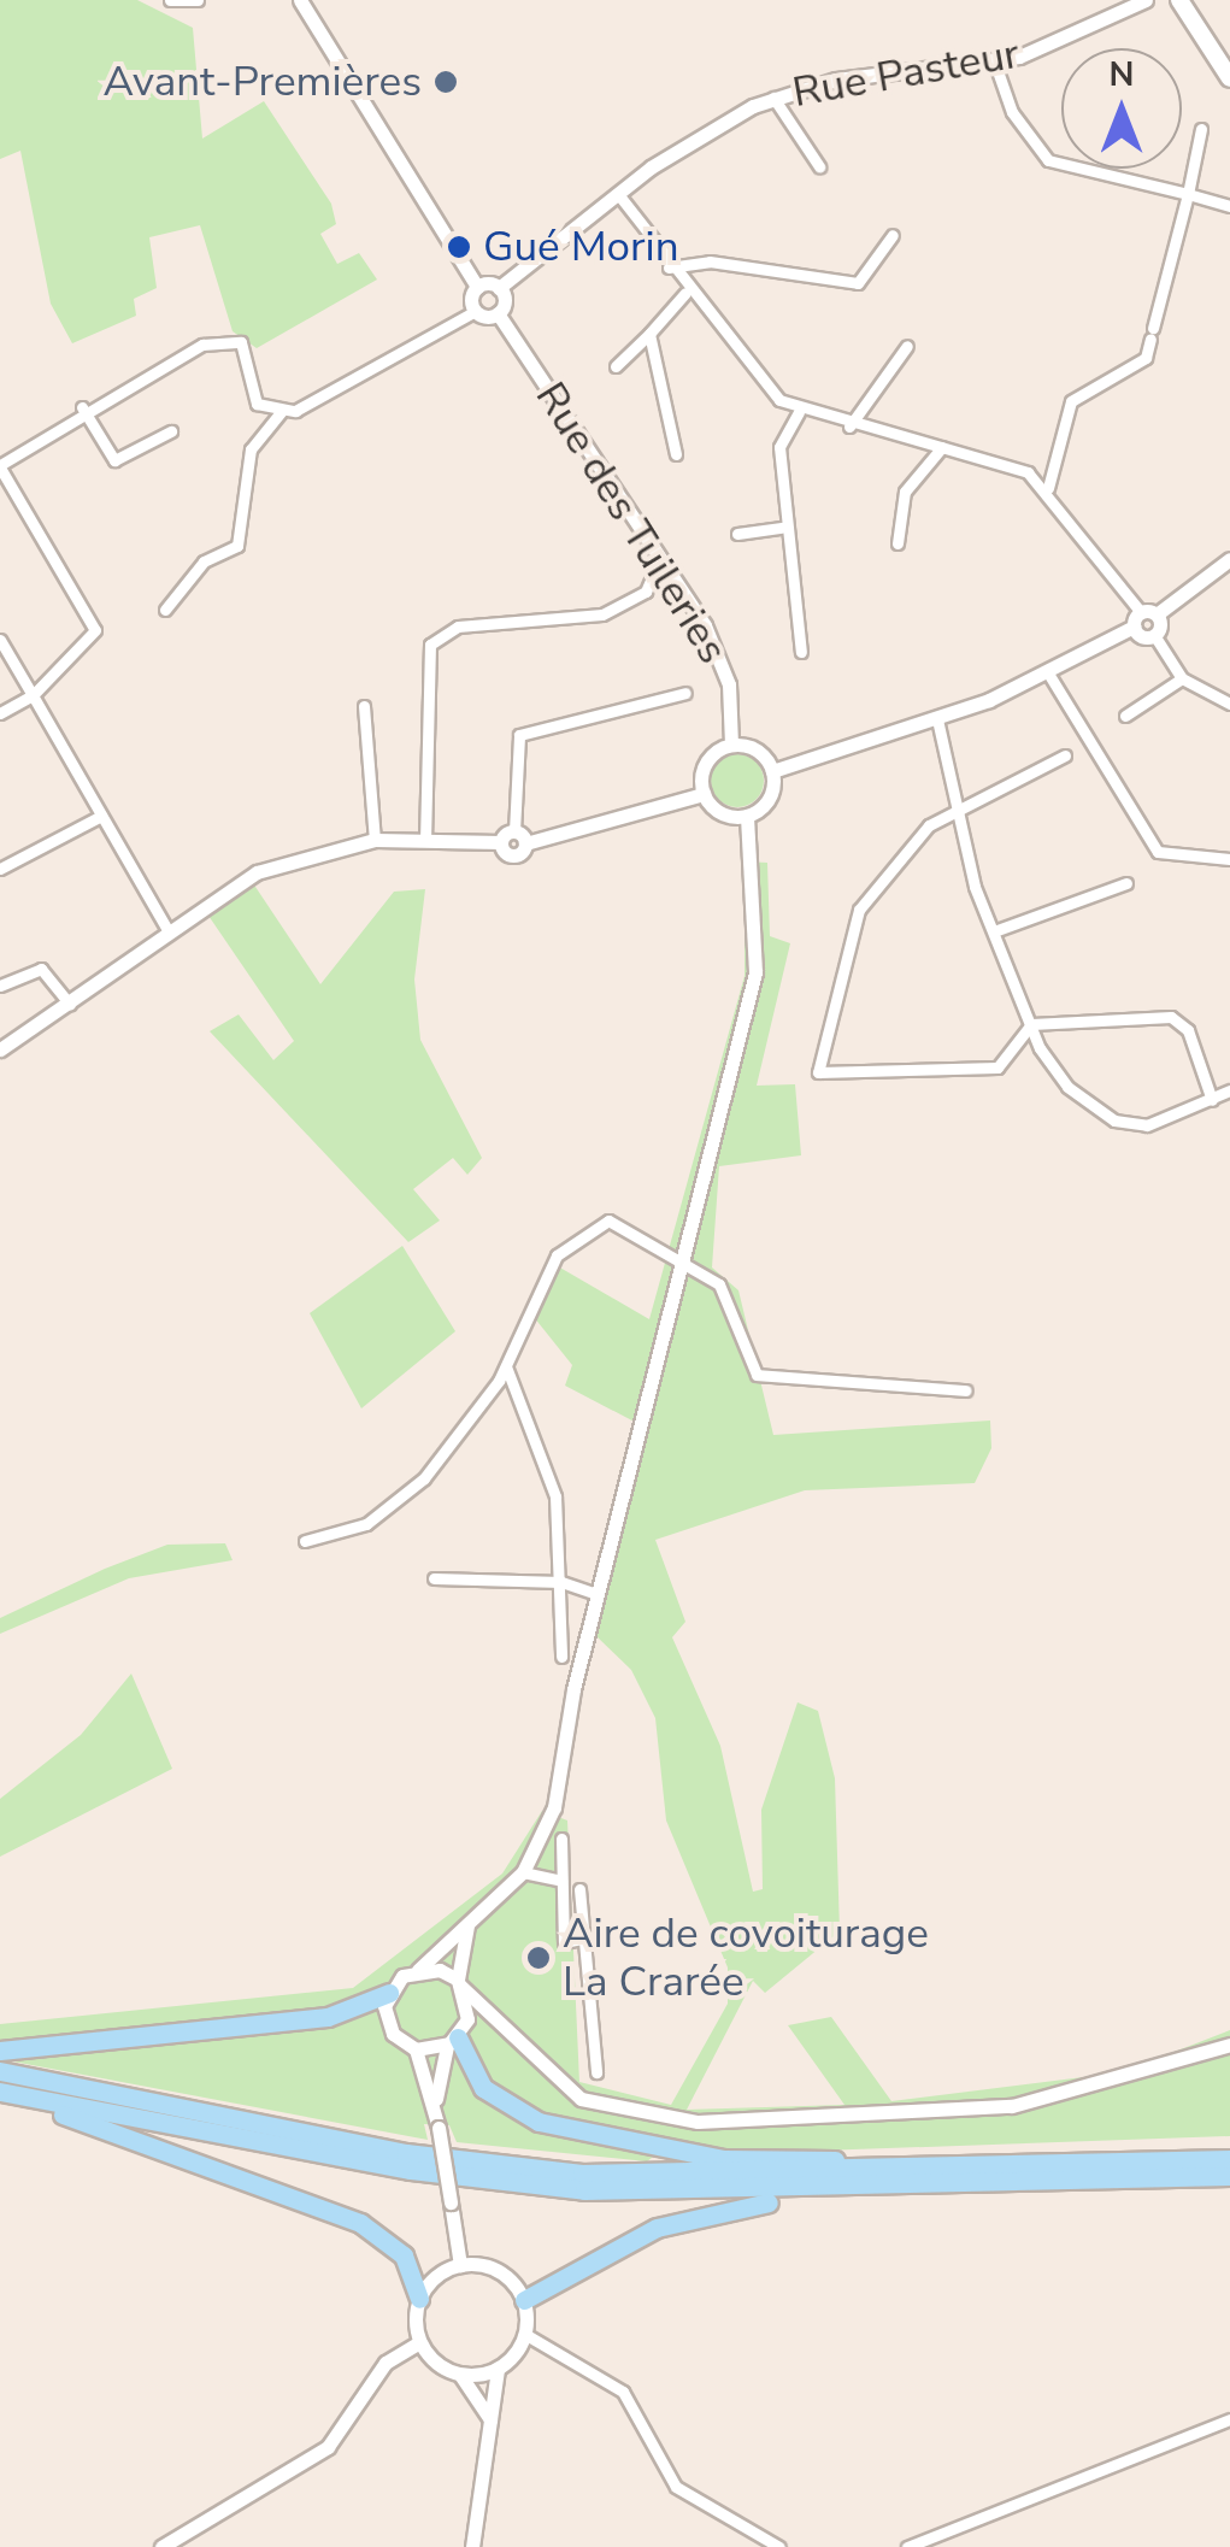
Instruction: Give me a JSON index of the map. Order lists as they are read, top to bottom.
{
  "streets": {
    "street": ["Rue Pasteur", "Rue des Tuileries"]
  },
  "places": ["Avant-Premières", "Gué Morin", "Aire de covoiturage La Crarée"],
  "north": "top"
}
